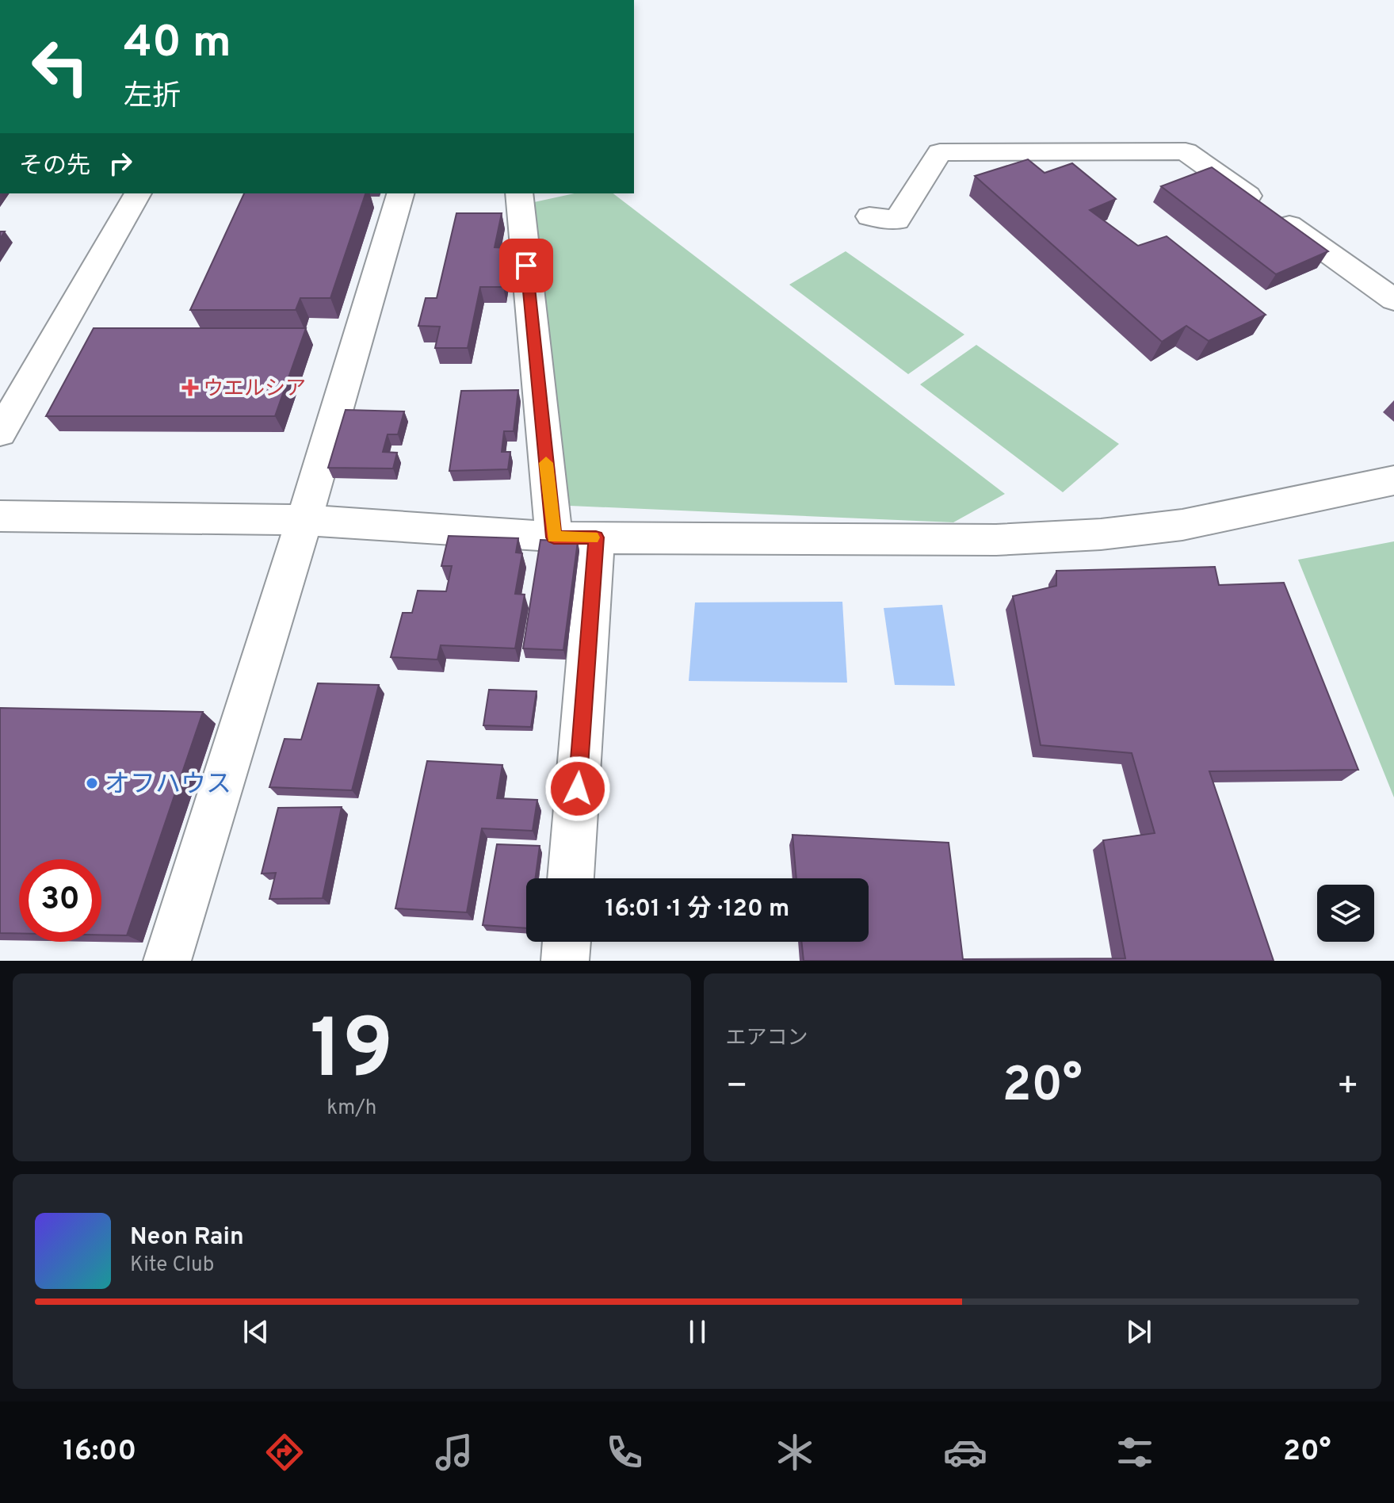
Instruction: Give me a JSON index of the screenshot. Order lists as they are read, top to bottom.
{
  "places": {
    "health": ["ウエルシア"],
    "other": ["オフハウス"]
  },
  "page": {
    "turn": ["40 m", "左折"],
    "then": "その先",
    "limit": "30",
    "trip": "16:01 · 1 分 · 120 m",
    "tile": [
      ["19", "km/h"],
      "エアコン"
    ],
    "heat": ["−", "20°", "+"],
    "song": ["Neon Rain", "Kite Club"],
    "tabs": ["16:00", "20°"]
  }
}
